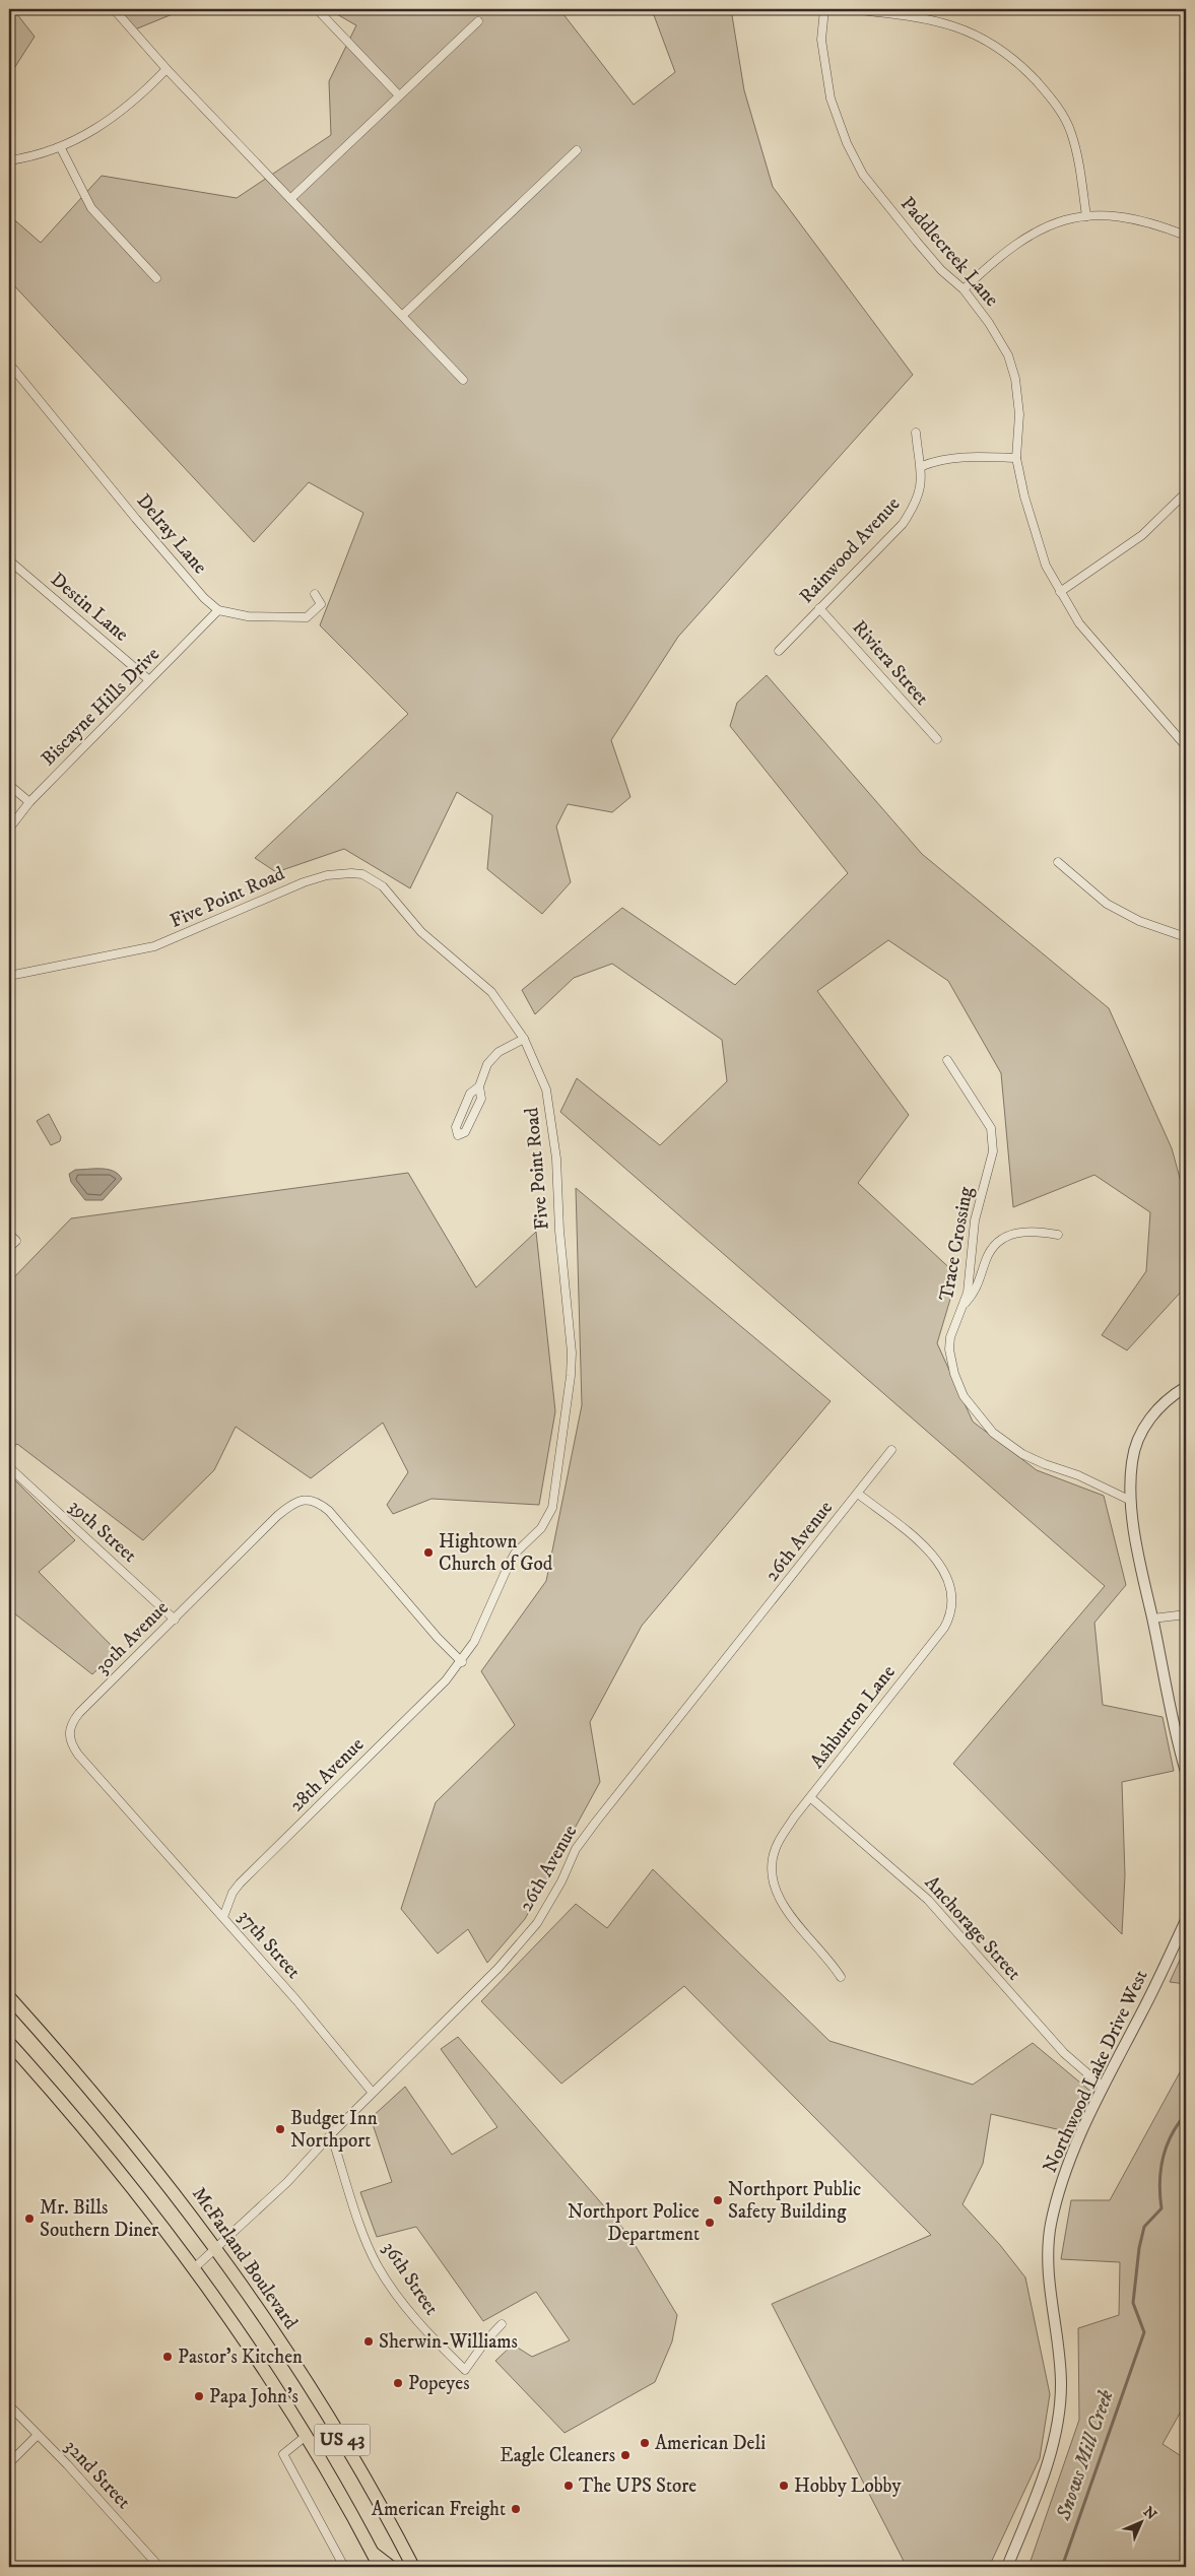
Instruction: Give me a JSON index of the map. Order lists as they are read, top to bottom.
{
  "streets": {
    "highway": ["McFarland Boulevard", "US 43"],
    "street": [
      "Paddlecreek Lane",
      "Delray Lane",
      "Rainwood Avenue",
      "Destin Lane",
      "Riviera Street",
      "Biscayne Hills Drive",
      "Five Point Road",
      "Trace Crossing",
      "39th Street",
      "26th Avenue",
      "30th Avenue",
      "Ashburton Lane",
      "28th Avenue",
      "Anchorage Street",
      "37th Street",
      "Northwood Lake Drive West",
      "36th Street",
      "32nd Street"
    ]
  },
  "crossings": [
    ["Delray Lane", "Biscayne Hills Drive"],
    ["Rainwood Avenue", "Riviera Street"],
    ["Destin Lane", "Biscayne Hills Drive"],
    ["Five Point Road", "30th Avenue"],
    ["Five Point Road", "28th Avenue"],
    ["39th Street", "30th Avenue"],
    ["26th Avenue", "Ashburton Lane"],
    ["26th Avenue", "37th Street"],
    ["26th Avenue", "McFarland Boulevard"],
    ["26th Avenue", "36th Street"],
    ["26th Avenue", "US 43"],
    ["30th Avenue", "28th Avenue"],
    ["30th Avenue", "37th Street"],
    ["Ashburton Lane", "Anchorage Street"],
    ["28th Avenue", "37th Street"],
    ["Anchorage Street", "Northwood Lake Drive West"]
  ],
  "water": ["Snows Mill Creek"],
  "places": [
    "Hightown Church of God",
    "Budget Inn Northport",
    "Northport Public Safety Building",
    "Mr. Bills Southern Diner",
    "Northport Police Department",
    "Sherwin-Williams",
    "Pastor's Kitchen",
    "Popeyes",
    "Papa John's",
    "American Deli",
    "Eagle Cleaners",
    "The UPS Store",
    "Hobby Lobby",
    "American Freight"
  ],
  "north": "top right"
}
